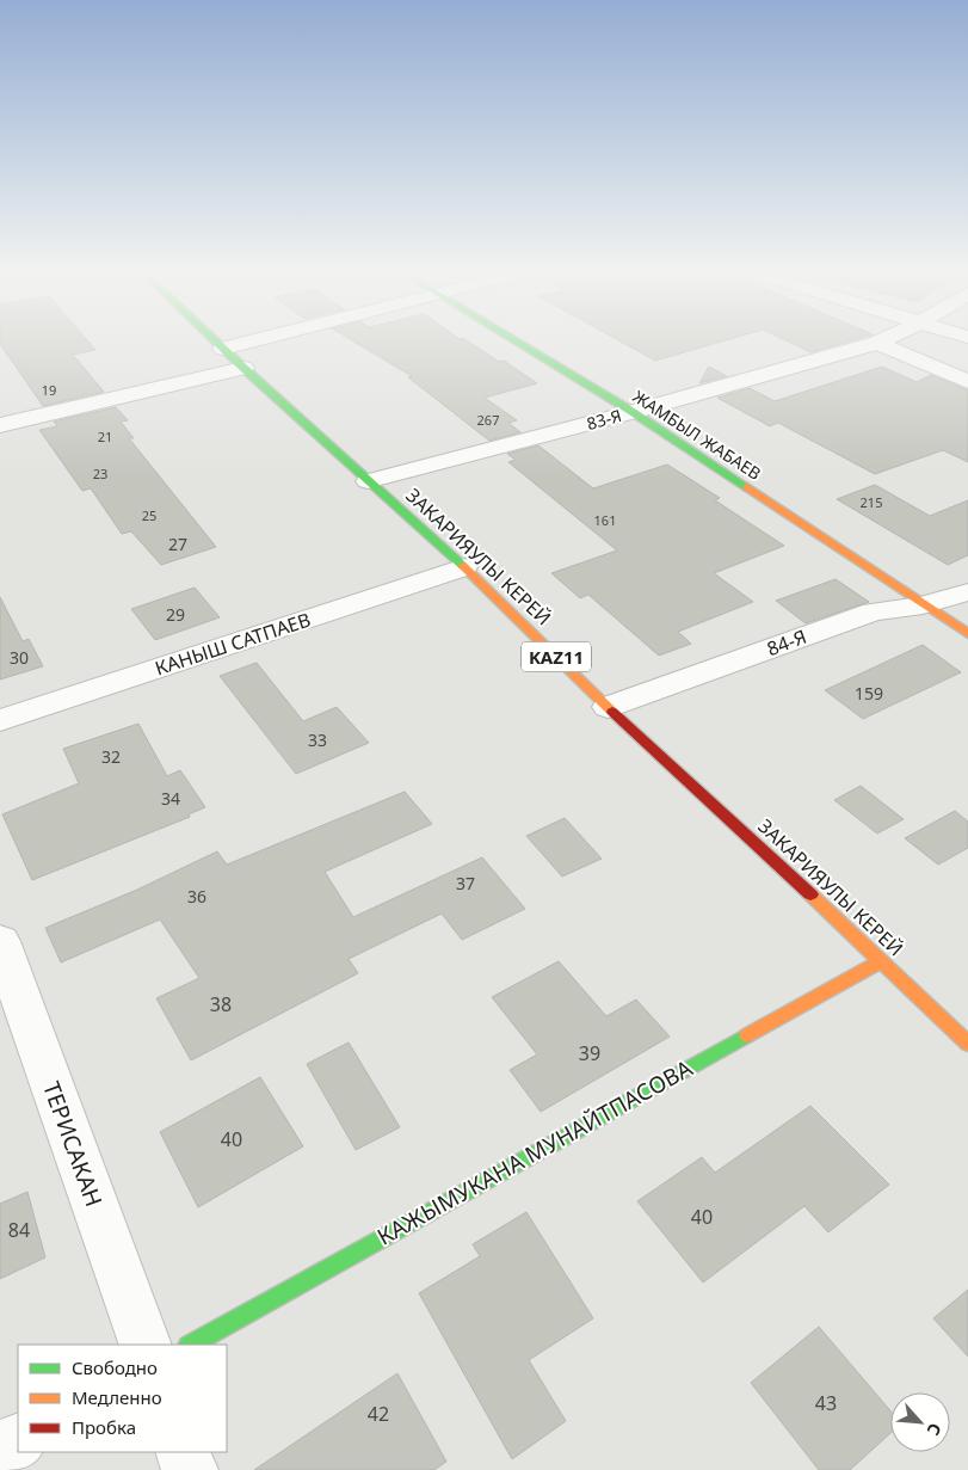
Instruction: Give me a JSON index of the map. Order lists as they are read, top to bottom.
{
  "streets": {
    "main road": [
      "ЖАМБЫЛ ЖАБАЕВ",
      "ЗАКАРИЯУЛЫ КЕРЕЙ",
      "KAZ11",
      "КАЖЫМУКАНА МУНАЙТПАСОВА"
    ],
    "street": [
      "83-Я",
      "84-Я",
      "КАНЫШ САТПАЕВ",
      "ТЕРИСАКАН"
    ]
  },
  "crossings": [
    ["83-Я", "ЖАМБЫЛ ЖАБАЕВ"],
    ["83-Я", "ЗАКАРИЯУЛЫ КЕРЕЙ"],
    ["ЖАМБЫЛ ЖАБАЕВ", "84-Я"],
    ["ЗАКАРИЯУЛЫ КЕРЕЙ", "84-Я"],
    ["ЗАКАРИЯУЛЫ КЕРЕЙ", "КАНЫШ САТПАЕВ"],
    ["ЗАКАРИЯУЛЫ КЕРЕЙ", "КАЖЫМУКАНА МУНАЙТПАСОВА"]
  ],
  "house_numbers": [
    "19",
    "267",
    "21",
    "23",
    "215",
    "25",
    "161",
    "27",
    "29",
    "30",
    "159",
    "33",
    "32",
    "34",
    "37",
    "36",
    "38",
    "39",
    "40",
    "40",
    "84",
    "43",
    "42"
  ],
  "legend": ["Свободно", "Медленно", "Пробка"],
  "north": "bottom right"
}
